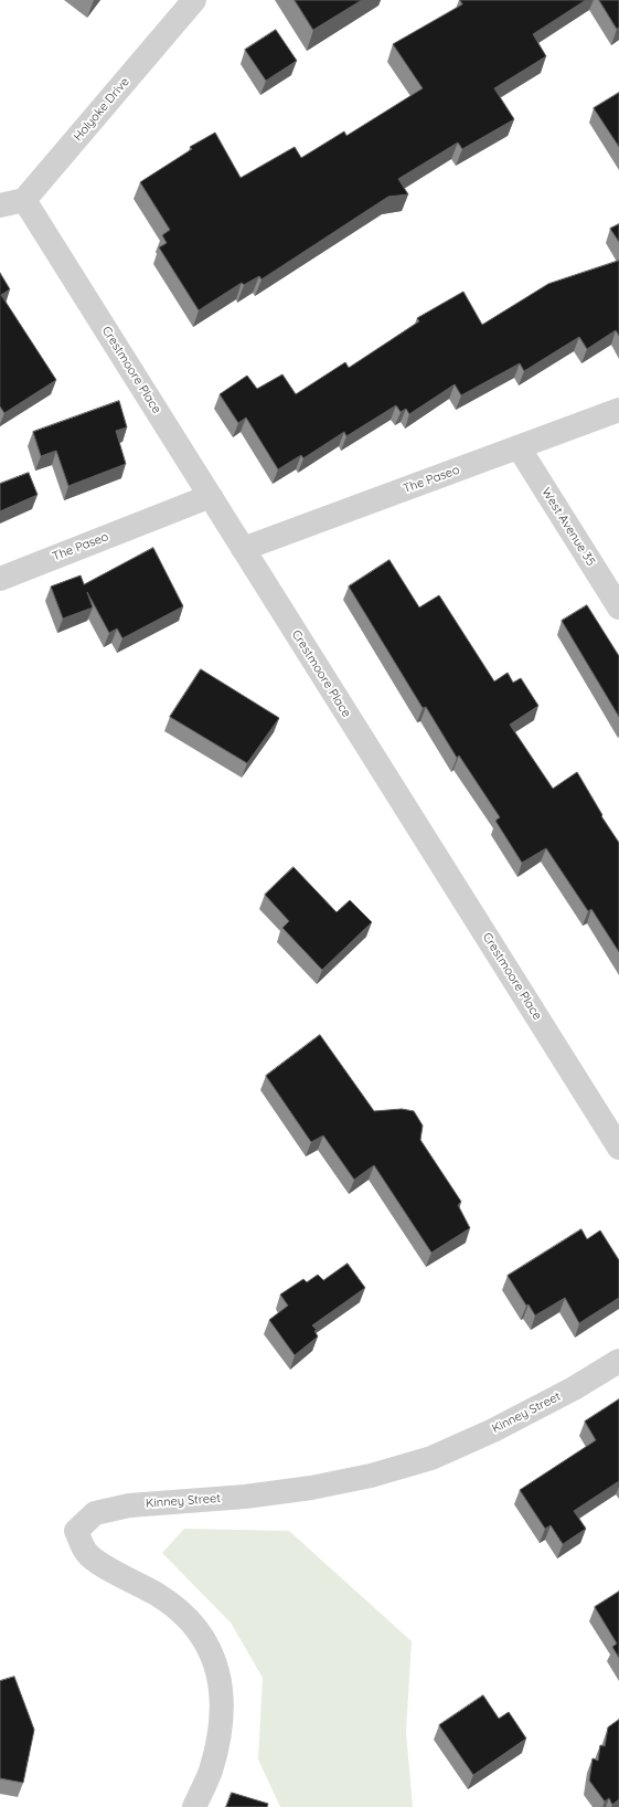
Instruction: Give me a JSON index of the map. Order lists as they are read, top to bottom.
{
  "streets": {
    "street": [
      "Holyoke Drive",
      "Crestmoore Place",
      "The Paseo",
      "West Avenue 35",
      "Kinney Street"
    ]
  },
  "crossings": [
    ["Holyoke Drive", "Crestmoore Place"],
    ["Crestmoore Place", "The Paseo"],
    ["The Paseo", "West Avenue 35"]
  ]
}
